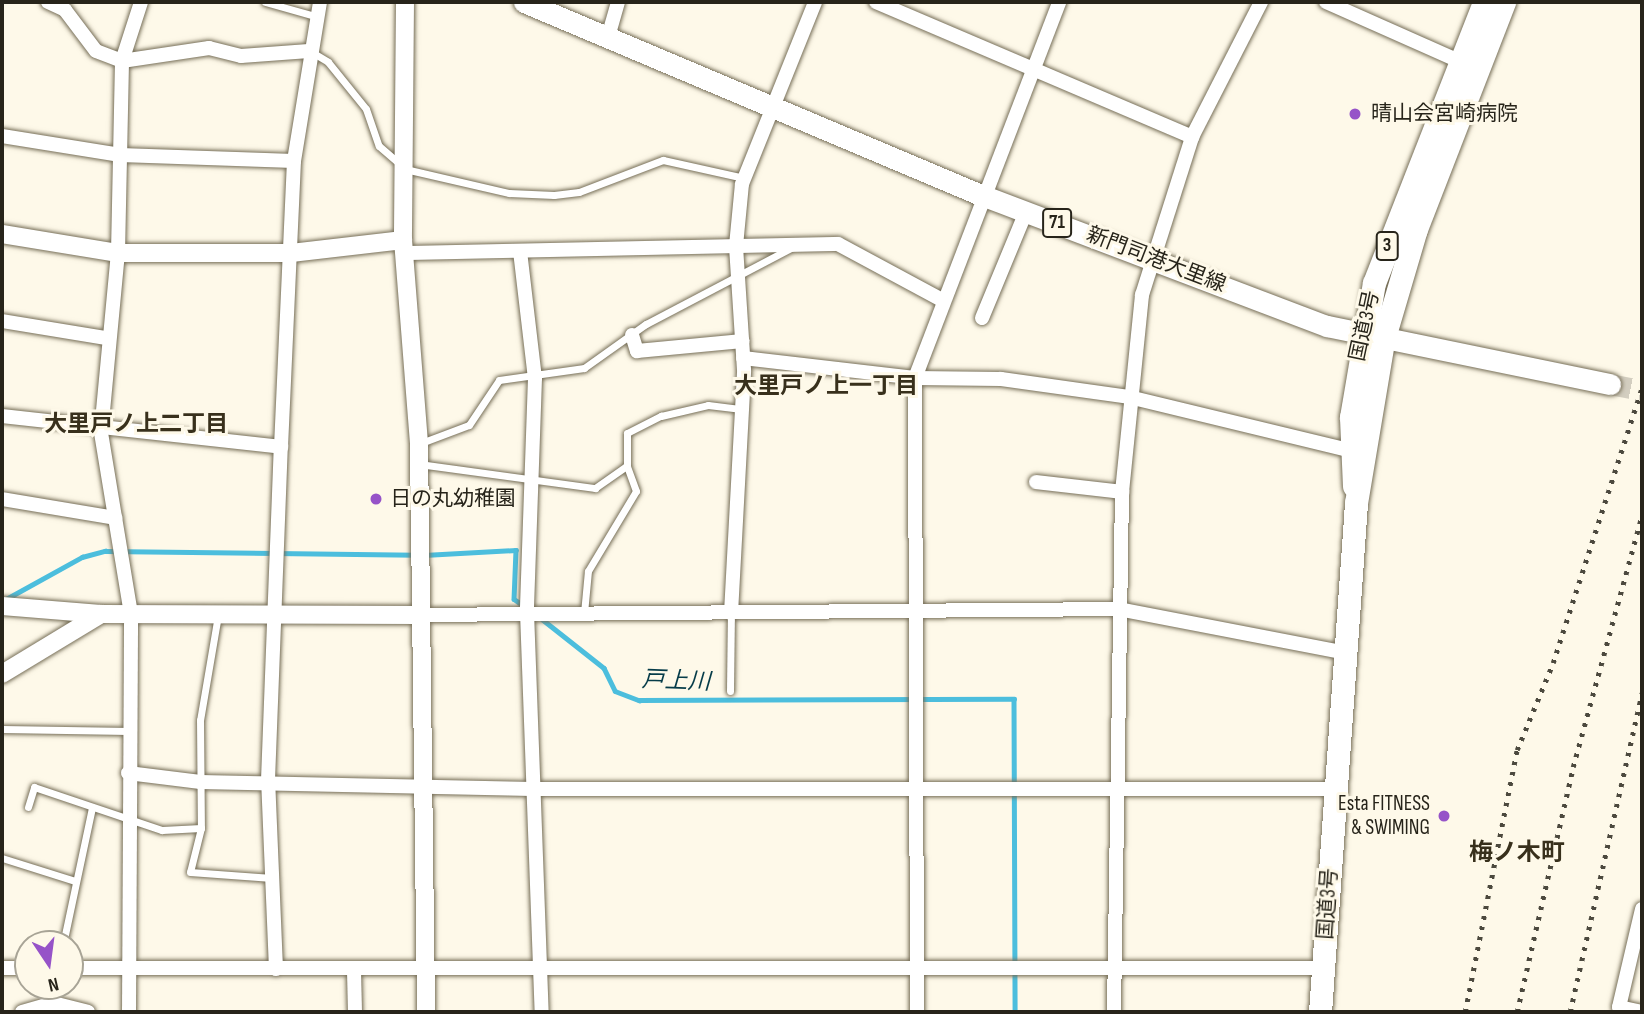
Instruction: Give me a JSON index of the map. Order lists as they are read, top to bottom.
{
  "streets": {
    "highway": ["3", "国道3号"],
    "main road": ["71", "新門司港大里線"]
  },
  "crossings": [
    ["新門司港大里線", "国道3号"]
  ],
  "districts": ["大里戸ノ上一丁目", "大里戸ノ上二丁目", "梅ノ木町"],
  "water": ["戸上川"],
  "places": ["晴山会宮崎病院", "日の丸幼稚園", "Esta FITNESS & SWIMING"],
  "north": "bottom"
}
